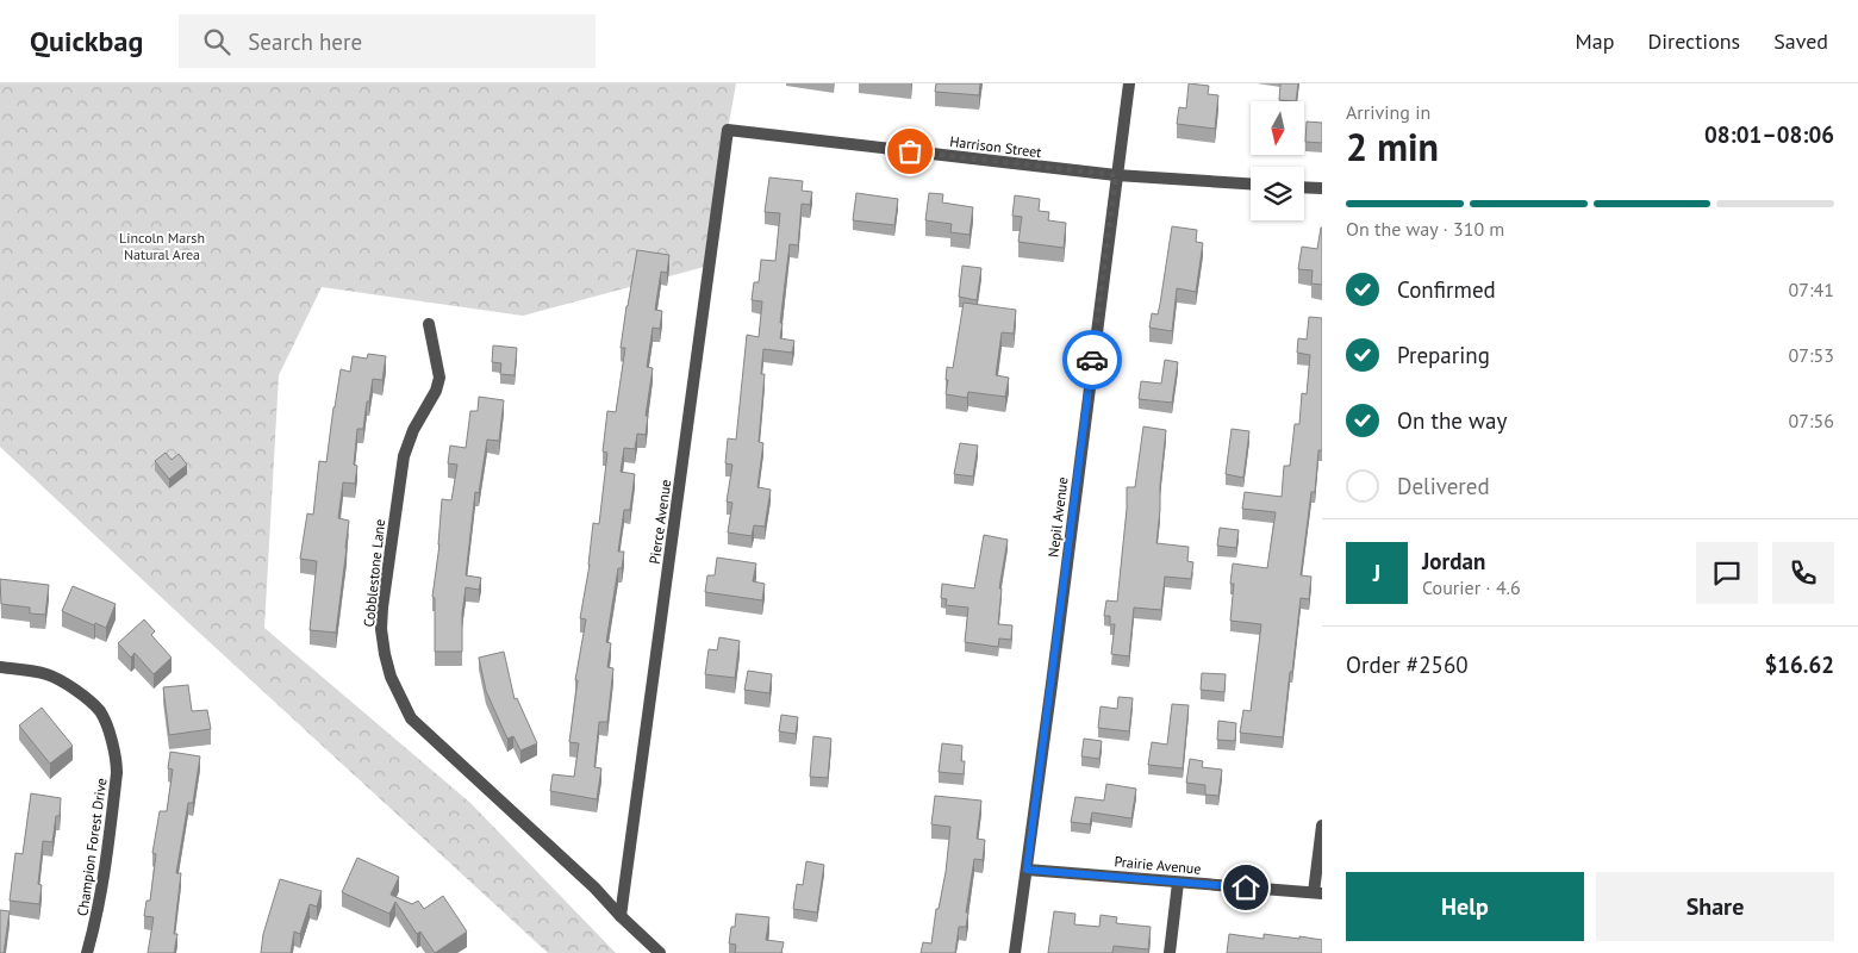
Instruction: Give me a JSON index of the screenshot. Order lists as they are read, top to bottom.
{
  "streets": {
    "street": [
      "Harrison Street",
      "Nepil Avenue",
      "Pierce Avenue",
      "Cobblestone Lane",
      "Champion Forest Drive",
      "Prairie Avenue"
    ]
  },
  "crossings": [
    ["Harrison Street", "Nepil Avenue"],
    ["Harrison Street", "Pierce Avenue"],
    ["Nepil Avenue", "Prairie Avenue"],
    ["Pierce Avenue", "Cobblestone Lane"]
  ],
  "parks": ["Lincoln Marsh Natural Area"],
  "north": "bottom",
  "page": {
    "header": "Quickbag",
    "search": "Search here",
    "nav": ["Map", "Directions", "Saved"],
    "heading": ["2 min", "Arriving in", "08:01–08:06"],
    "panel": [
      "Jordan",
      "Courier · 4.6",
      "Order #2560",
      "$16.62"
    ],
    "bar": "On the way · 310 m",
    "list": [
      ["Confirmed", "07:41"],
      ["Preparing", "07:53"],
      ["On the way", "07:56"],
      "Delivered"
    ],
    "round": "J",
    "buttons": ["Help", "Share"]
  }
}
